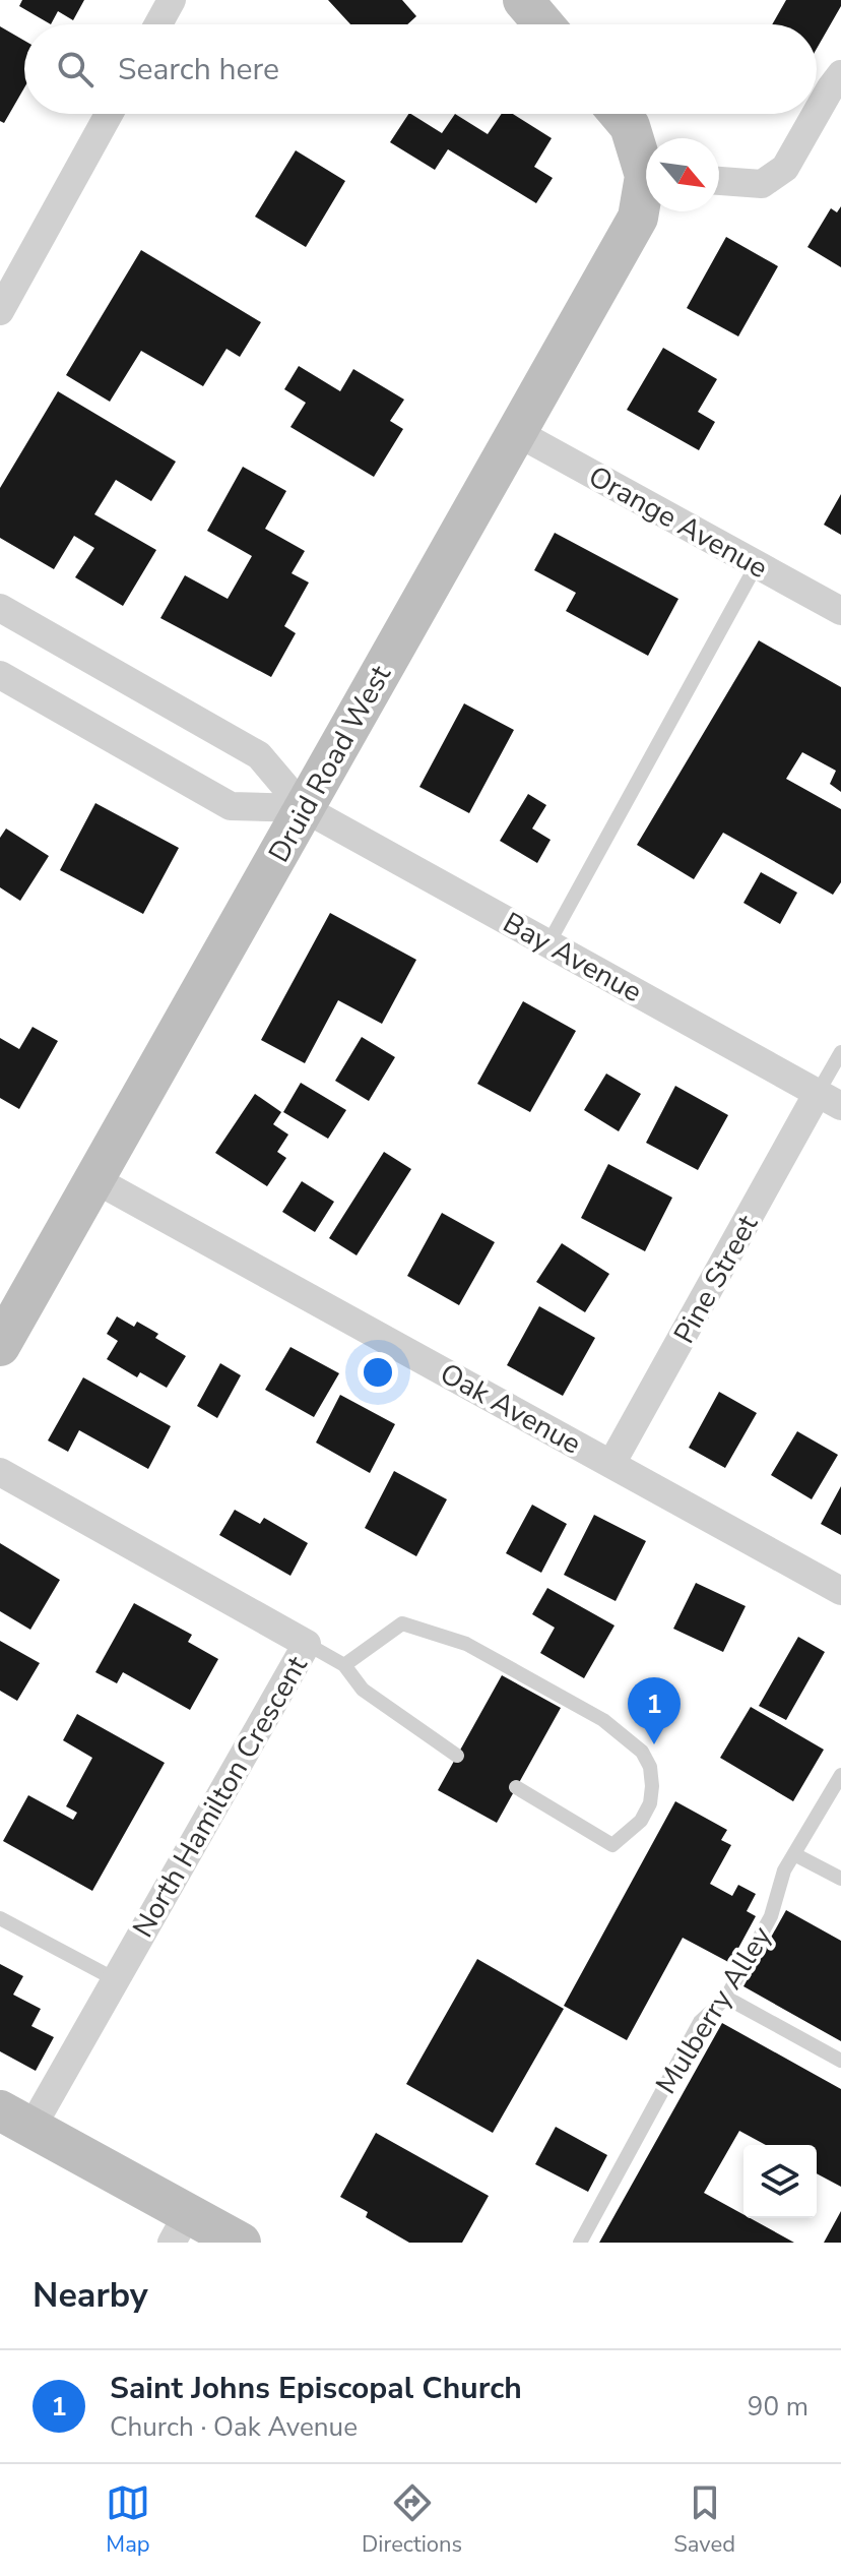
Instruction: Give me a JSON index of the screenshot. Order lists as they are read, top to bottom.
{
  "streets": {
    "street": [
      "Orange Avenue",
      "Druid Road West",
      "Bay Avenue",
      "Pine Street",
      "Oak Avenue",
      "North Hamilton Crescent"
    ],
    "lane": ["Mulberry Alley"]
  },
  "crossings": [
    ["Orange Avenue", "Druid Road West"],
    ["Druid Road West", "Bay Avenue"],
    ["Druid Road West", "Oak Avenue"],
    ["Bay Avenue", "Pine Street"],
    ["Pine Street", "Oak Avenue"]
  ],
  "north": "bottom right",
  "page": {
    "search": "Search here",
    "pins": "1",
    "heading": "Nearby",
    "list": [
      {
        "mark": "1",
        "name": "Saint Johns Episcopal Church",
        "note": "Church · Oak Avenue",
        "value": "90 m"
      }
    ],
    "nav": ["Map", "Directions", "Saved"]
  }
}
